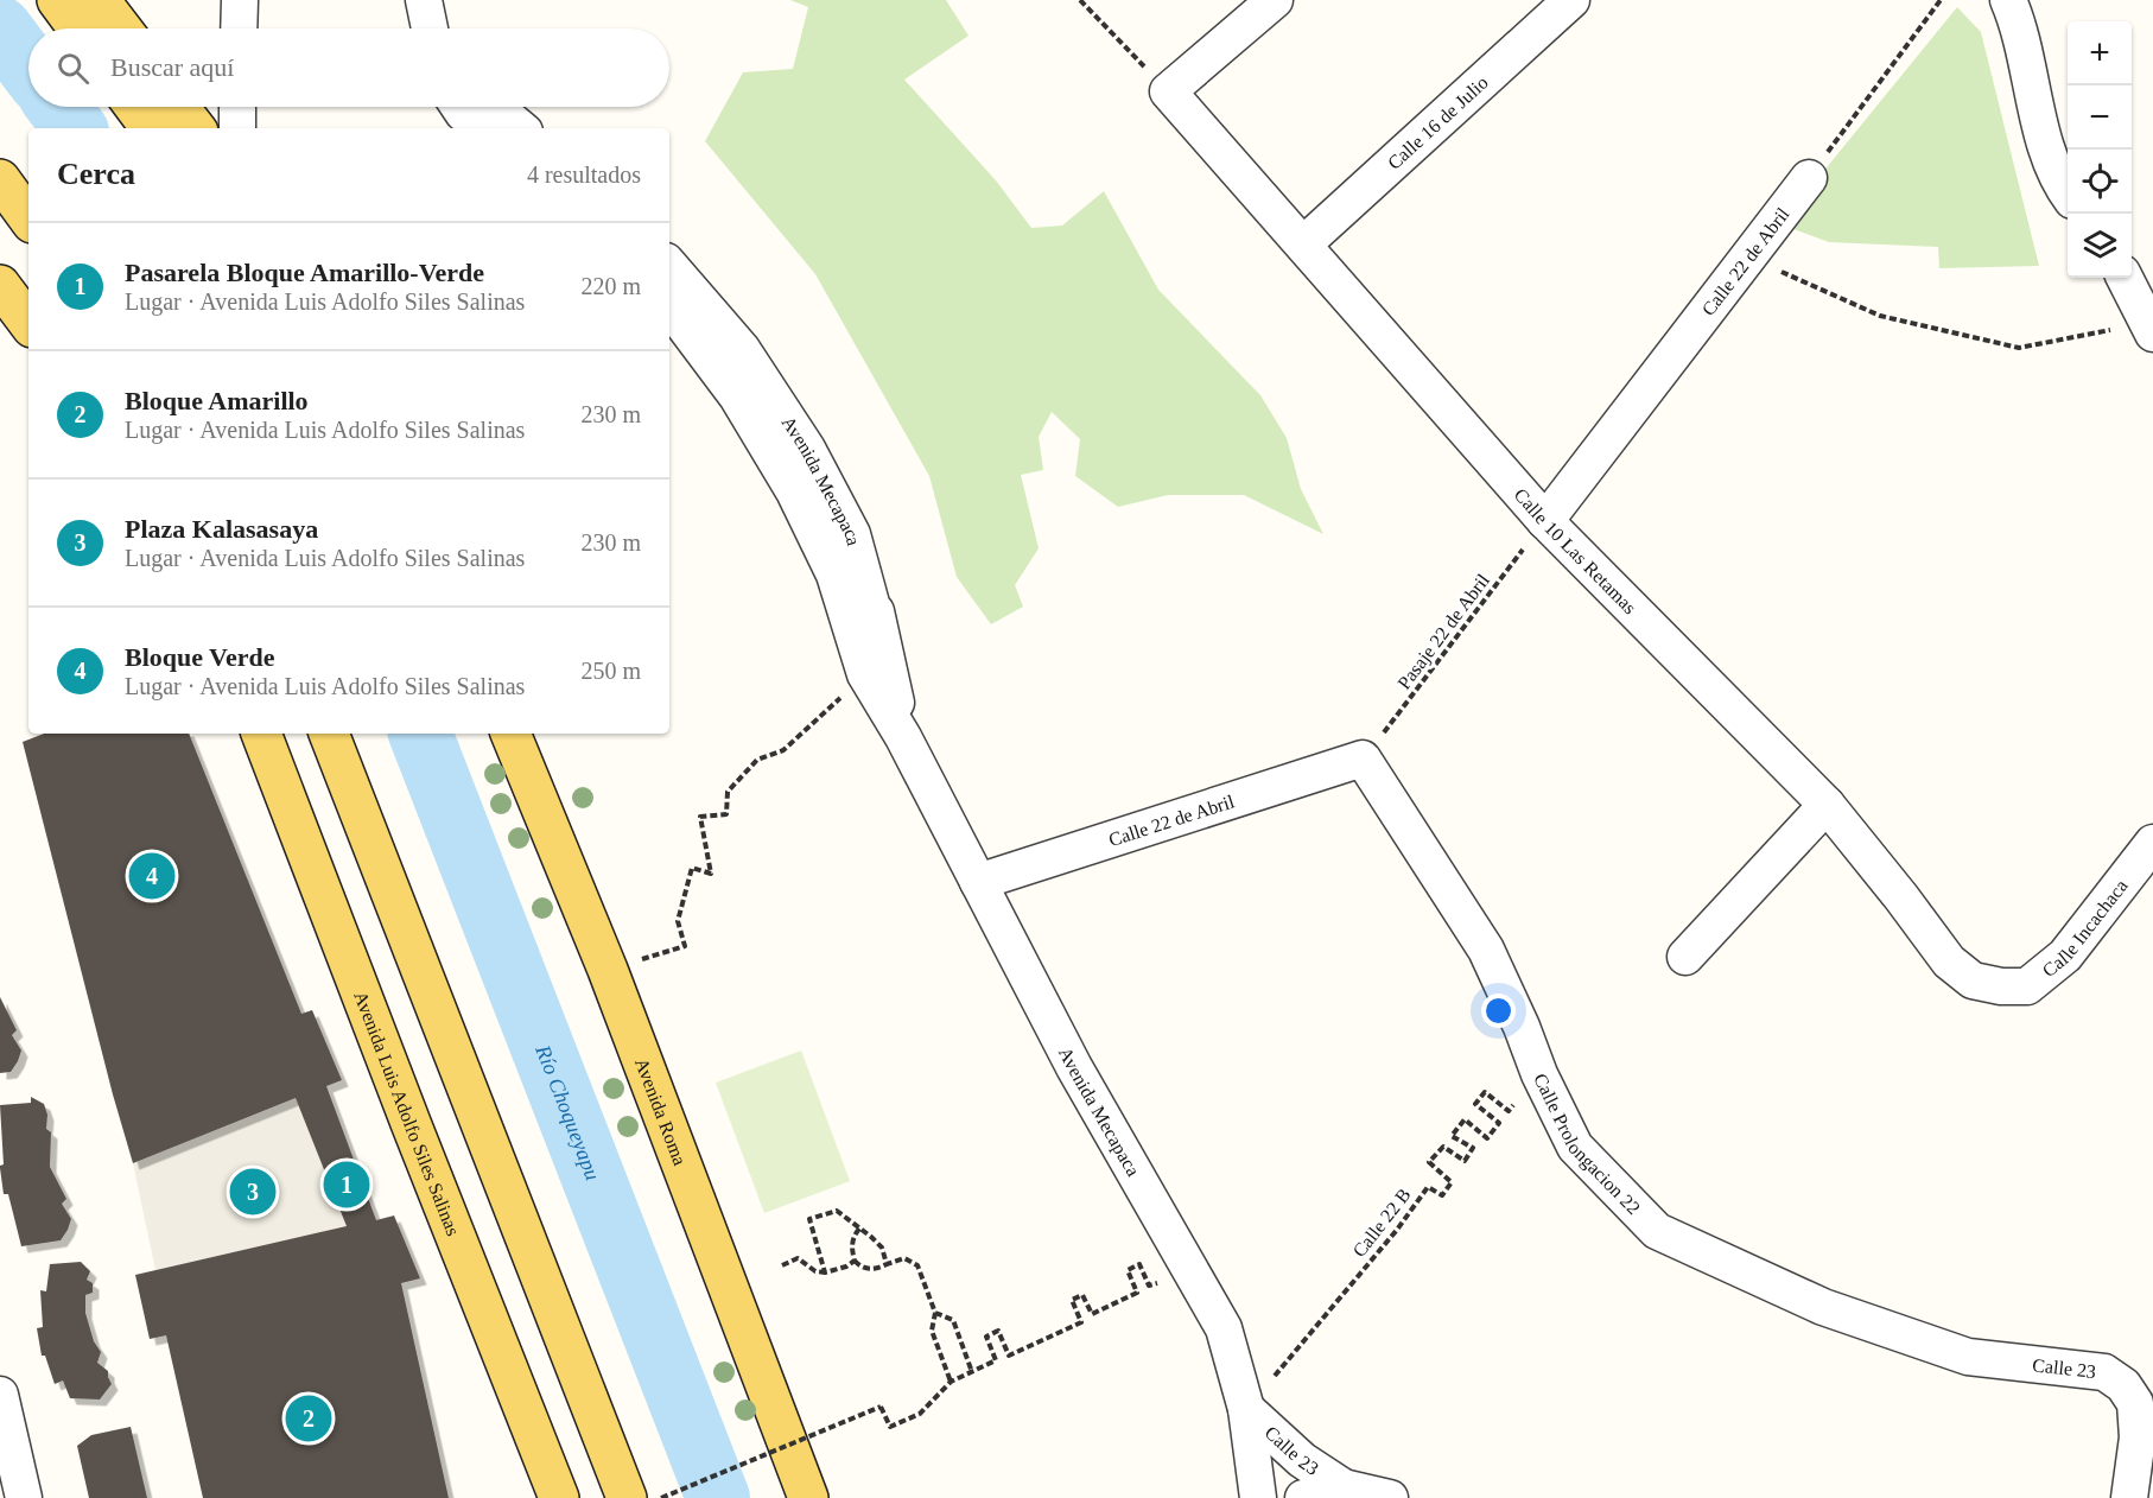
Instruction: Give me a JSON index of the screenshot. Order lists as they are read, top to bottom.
{
  "streets": {
    "main road": ["Avenida Roma", "Avenida Luis Adolfo Siles Salinas"],
    "street": [
      "Calle 16 de Julio",
      "Calle 22 de Abril",
      "Avenida Mecapaca",
      "Calle 10 Las Retamas",
      "Calle Incachaca",
      "Calle Prolongacion 22",
      "Calle 23"
    ],
    "path": ["Pasaje 22 de Abril", "Calle 22 B"]
  },
  "crossings": [
    ["Calle 16 de Julio", "Calle 10 Las Retamas"],
    ["Calle 22 de Abril", "Avenida Mecapaca"],
    ["Calle 22 de Abril", "Calle 10 Las Retamas"],
    ["Calle 22 de Abril", "Pasaje 22 de Abril"],
    ["Calle 22 de Abril", "Calle Prolongacion 22"],
    ["Avenida Mecapaca", "Calle 22 B"],
    ["Avenida Mecapaca", "Calle 23"],
    ["Calle 10 Las Retamas", "Pasaje 22 de Abril"],
    ["Calle 10 Las Retamas", "Calle Incachaca"],
    ["Pasaje 22 de Abril", "Calle Prolongacion 22"],
    ["Calle Prolongacion 22", "Calle 22 B"],
    ["Calle Prolongacion 22", "Calle 23"],
    ["Calle 22 B", "Calle 23"]
  ],
  "water": ["Río Choqueyapu"],
  "page": {
    "map_buttons": ["+", "−"],
    "search": "Buscar aquí",
    "heading": ["Cerca", "4 resultados"],
    "list": [
      {
        "mark": "1",
        "name": "Pasarela Bloque Amarillo-Verde",
        "note": "Lugar · Avenida Luis Adolfo Siles Salinas",
        "value": "220 m"
      },
      {
        "mark": "2",
        "name": "Bloque Amarillo",
        "note": "Lugar · Avenida Luis Adolfo Siles Salinas",
        "value": "230 m"
      },
      {
        "mark": "3",
        "name": "Plaza Kalasasaya",
        "note": "Lugar · Avenida Luis Adolfo Siles Salinas",
        "value": "230 m"
      },
      {
        "mark": "4",
        "name": "Bloque Verde",
        "note": "Lugar · Avenida Luis Adolfo Siles Salinas",
        "value": "250 m"
      }
    ],
    "pins": [
      "4",
      "1",
      "3",
      "2"
    ]
  }
}
